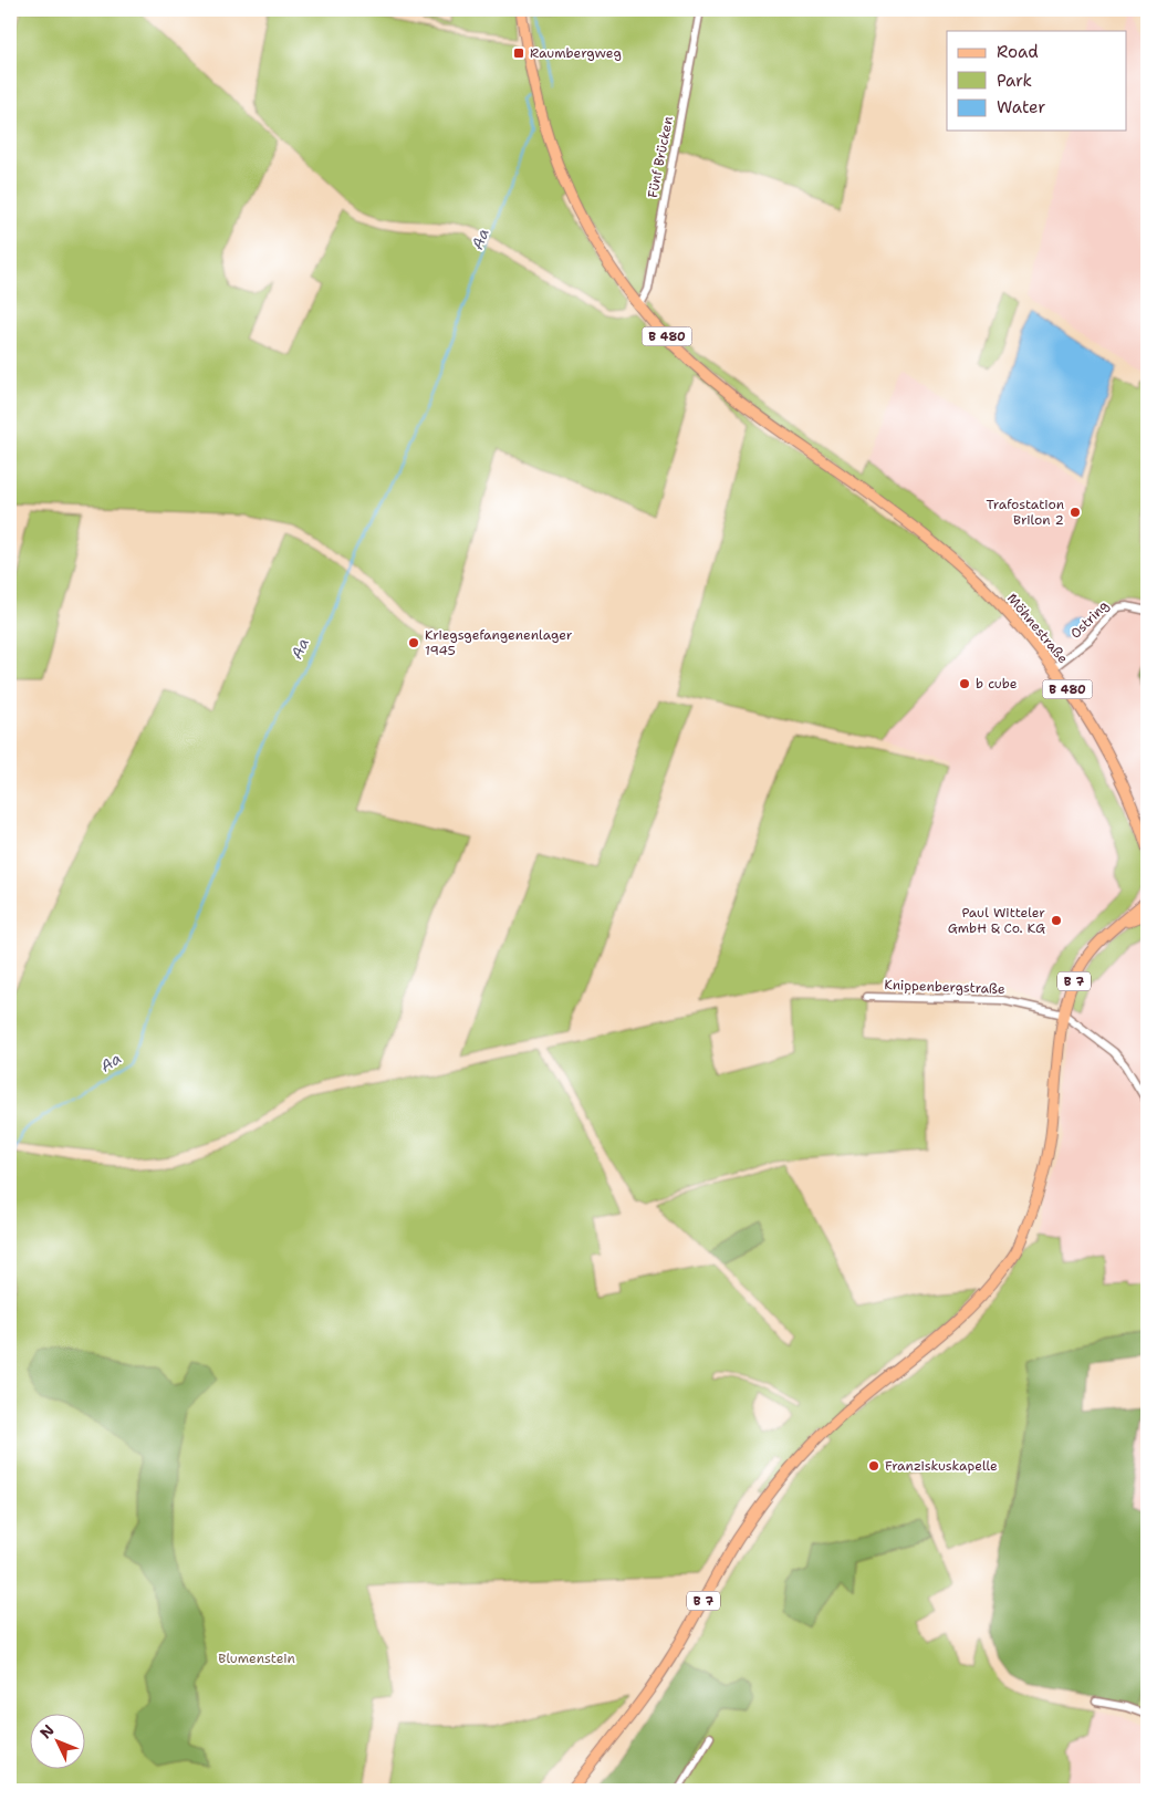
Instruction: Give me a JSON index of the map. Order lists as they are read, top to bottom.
{
  "streets": {
    "main road": ["B 480", "Möhnestraße", "B 7"],
    "street": ["Fünf Brücken", "Ostring", "Knippenbergstraße"]
  },
  "crossings": [
    ["Fünf Brücken", "B 480"],
    ["Fünf Brücken", "Möhnestraße"],
    ["B 480", "Möhnestraße"],
    ["Ostring", "Möhnestraße"],
    ["B 7", "Knippenbergstraße"]
  ],
  "water": ["Aa"],
  "parks": ["Blumenstein"],
  "places": {
    "transit": ["Raumbergweg"],
    "other": [
      "Trafostation Brilon 2",
      "Kriegsgefangenenlager 1945",
      "b cube",
      "Paul Witteler GmbH & Co. KG",
      "Franziskuskapelle"
    ]
  },
  "legend": ["Road", "Park", "Water"],
  "north": "top left"
}
